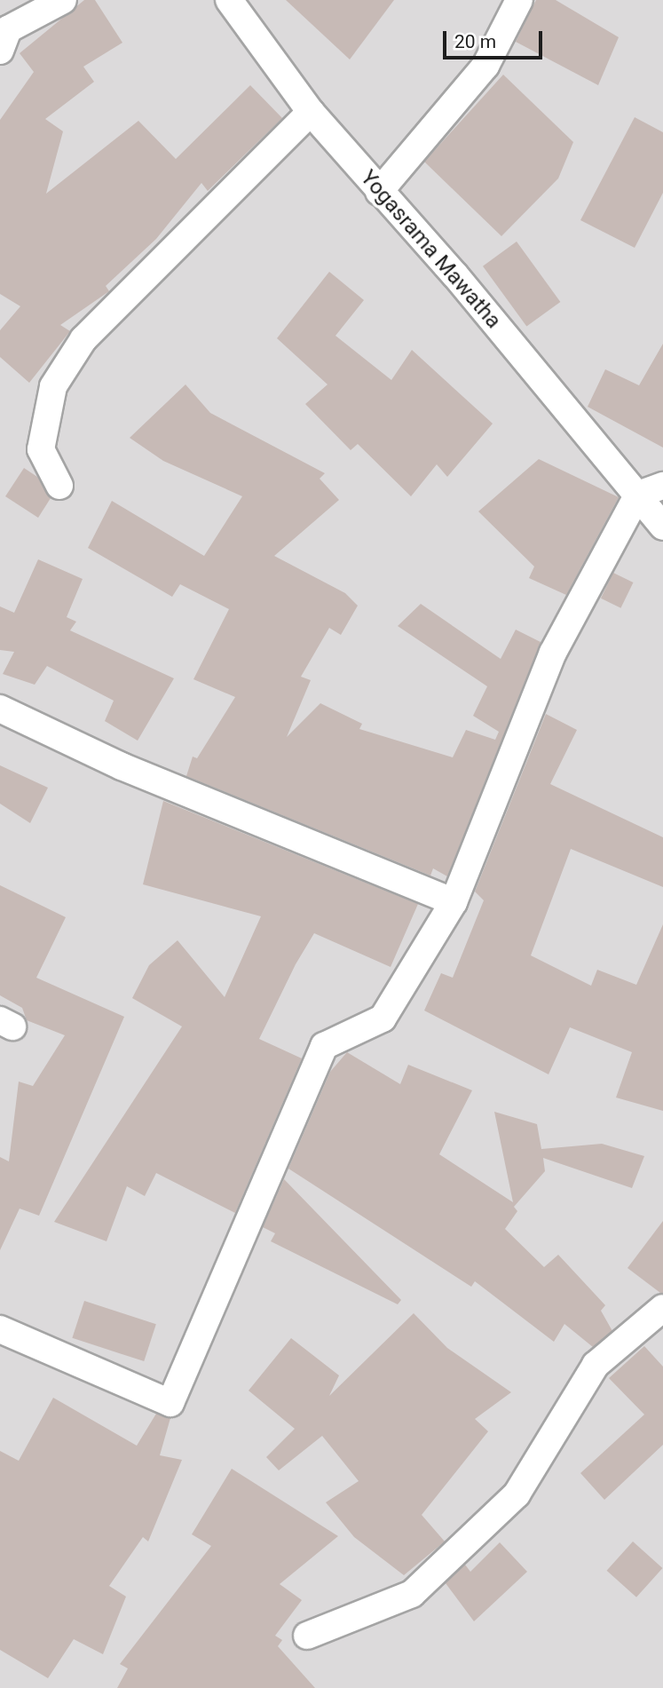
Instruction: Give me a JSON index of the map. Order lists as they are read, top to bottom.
{
  "streets": {
    "street": ["Yogasrama Mawatha"]
  },
  "scale_bar": "20 m"
}
